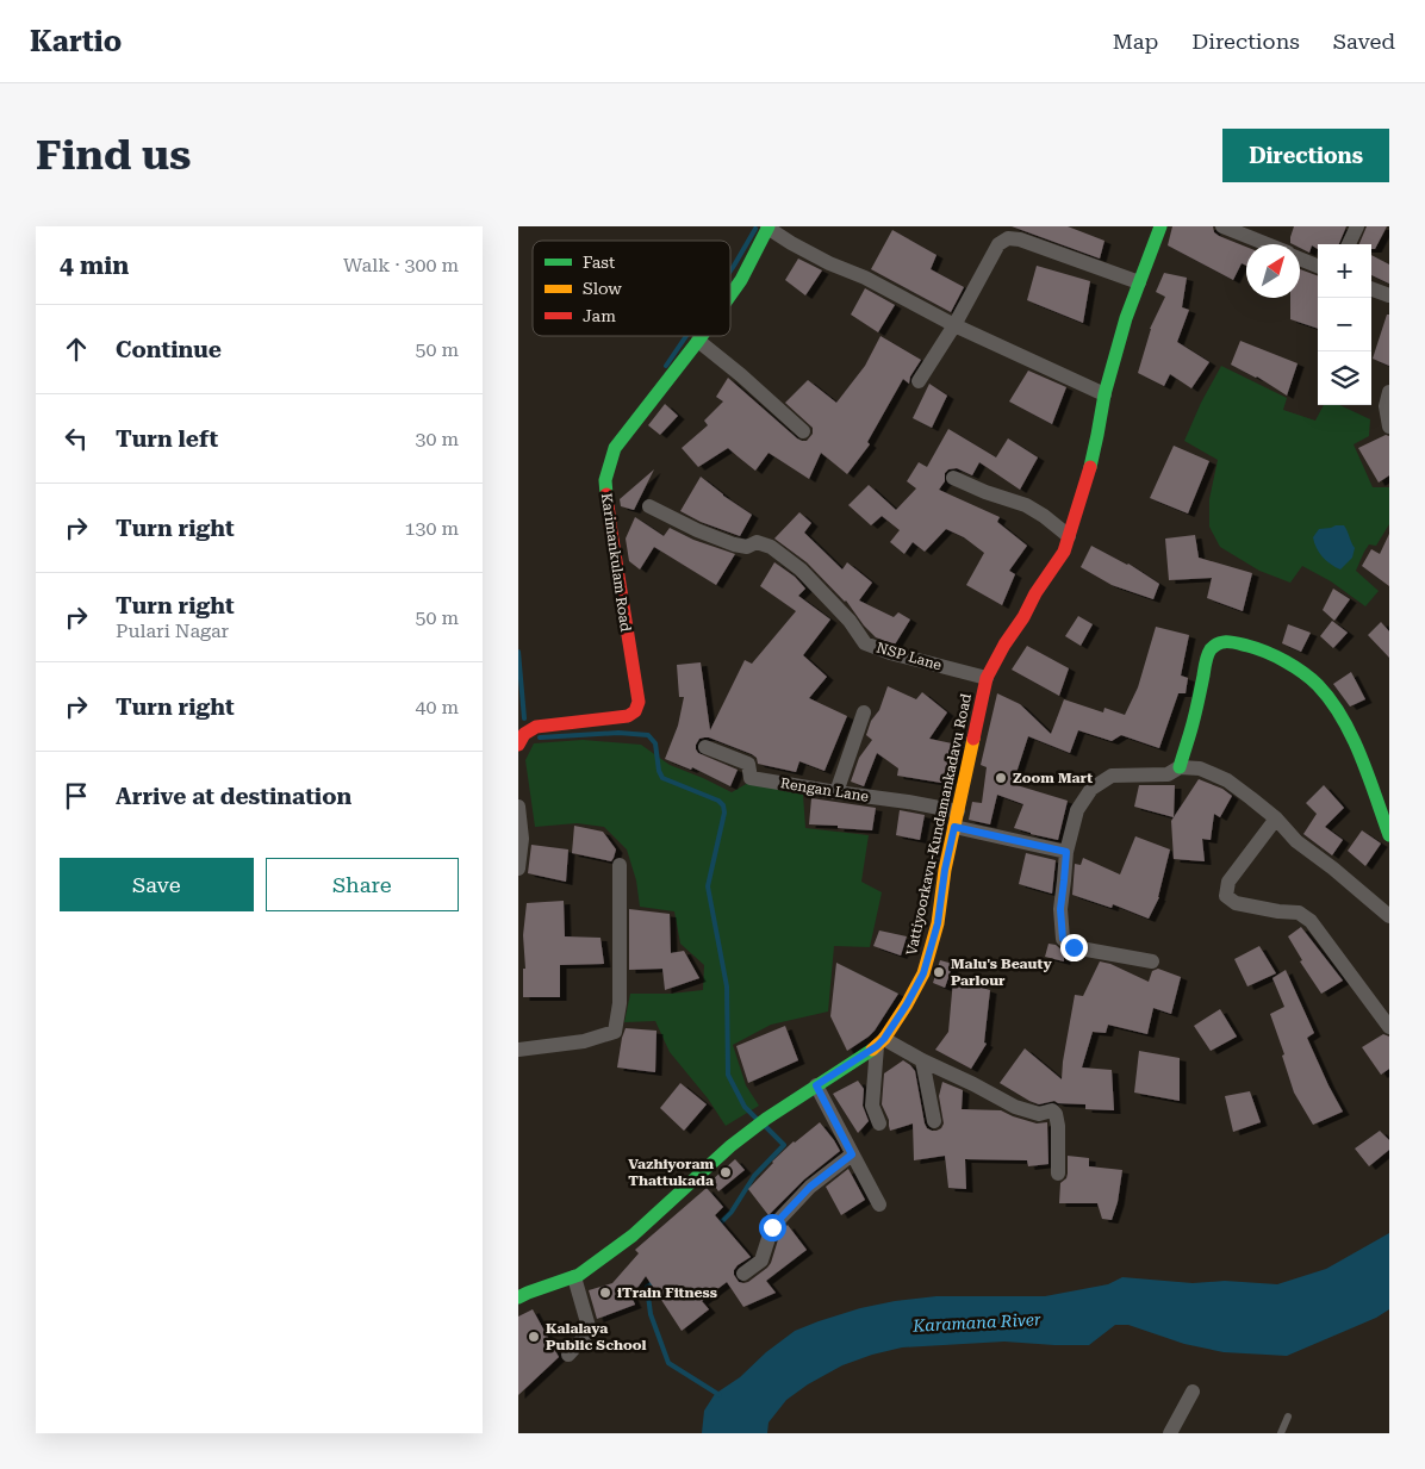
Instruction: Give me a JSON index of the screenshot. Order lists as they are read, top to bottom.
{
  "streets": {
    "street": [
      "Karimankulam Road",
      "NSP Lane",
      "Rengan Lane",
      "Vattiyoorkavu-Kundamankadavu Road"
    ]
  },
  "crossings": [
    ["NSP Lane", "Vattiyoorkavu-Kundamankadavu Road"],
    ["Rengan Lane", "Vattiyoorkavu-Kundamankadavu Road"]
  ],
  "water": ["Karamana River"],
  "places": [
    "Zoom Mart",
    "Malu's Beauty Parlour",
    "Vazhiyoram Thattukada",
    "iTrain Fitness",
    "Kalalaya Public School"
  ],
  "legend": ["Fast", "Slow", "Jam"],
  "north": "top right",
  "page": {
    "header": "Kartio",
    "nav": ["Map", "Directions", "Saved"],
    "buttons": [
      "Directions",
      ["Save", "Share"]
    ],
    "title": "Find us",
    "heading": ["4 min", "Walk · 300 m"],
    "map_buttons": ["+", "−"],
    "list": [
      ["Continue", "50 m"],
      ["Turn left", "30 m"],
      ["Turn right", "130 m"],
      ["Turn right", "Pulari Nagar", "50 m"],
      ["Turn right", "40 m"],
      "Arrive at destination"
    ]
  }
}
